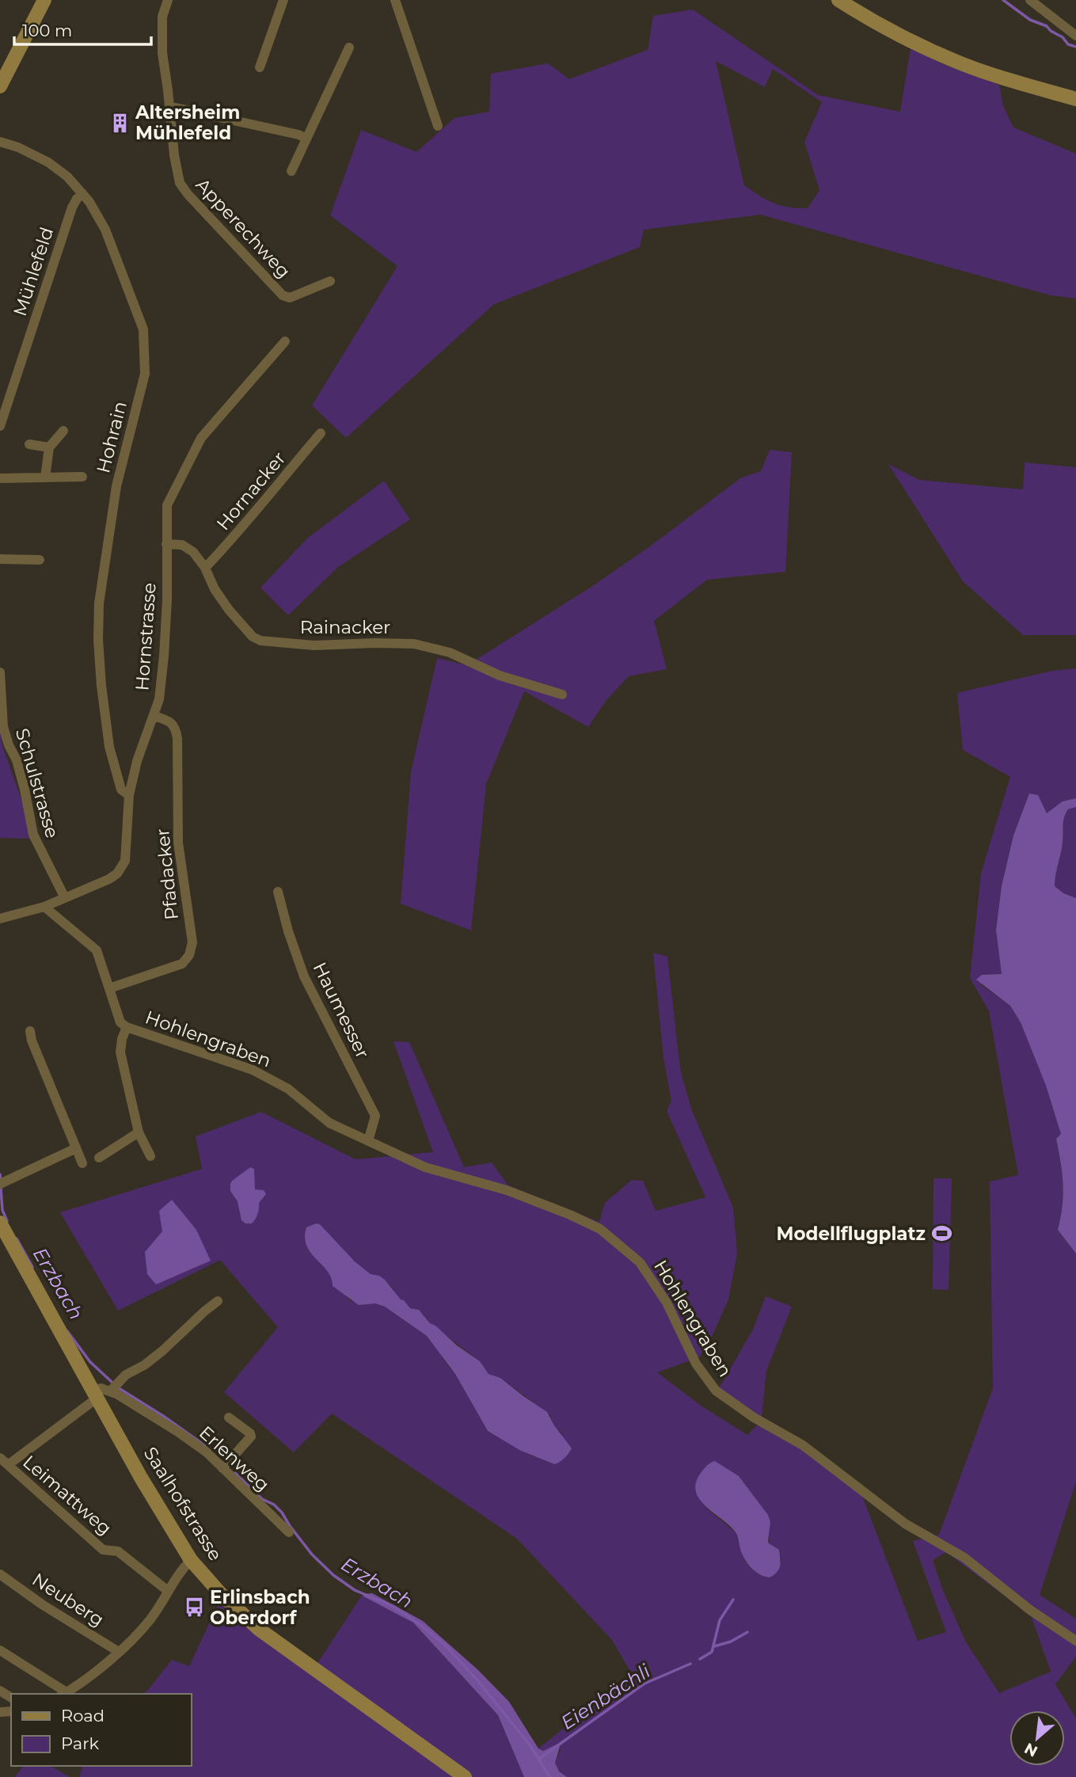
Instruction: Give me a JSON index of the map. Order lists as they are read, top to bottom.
{
  "streets": {
    "main road": ["Saalhofstrasse"],
    "street": [
      "Apperechweg",
      "Mühlefeld",
      "Hohrain",
      "Hornacker",
      "Rainacker",
      "Hornstrasse",
      "Schulstrasse",
      "Pfadacker",
      "Haumesser",
      "Hohlengraben",
      "Erlenweg",
      "Leimattweg",
      "Neuberg"
    ]
  },
  "crossings": [
    ["Mühlefeld", "Hohrain"],
    ["Hohrain", "Hornstrasse"],
    ["Hornacker", "Rainacker"],
    ["Rainacker", "Hornstrasse"],
    ["Hornstrasse", "Schulstrasse"],
    ["Hornstrasse", "Pfadacker"],
    ["Hornstrasse", "Hohlengraben"],
    ["Pfadacker", "Hohlengraben"],
    ["Haumesser", "Hohlengraben"],
    ["Erlenweg", "Saalhofstrasse"]
  ],
  "water": ["Erzbach", "Eienbächli"],
  "places": {
    "building": ["Altersheim Mühlefeld"],
    "sports": ["Modellflugplatz"],
    "bus stop": ["Erlinsbach Oberdorf"]
  },
  "legend": ["Road", "Park"],
  "scale_bar": "100 m",
  "north": "bottom left"
}
